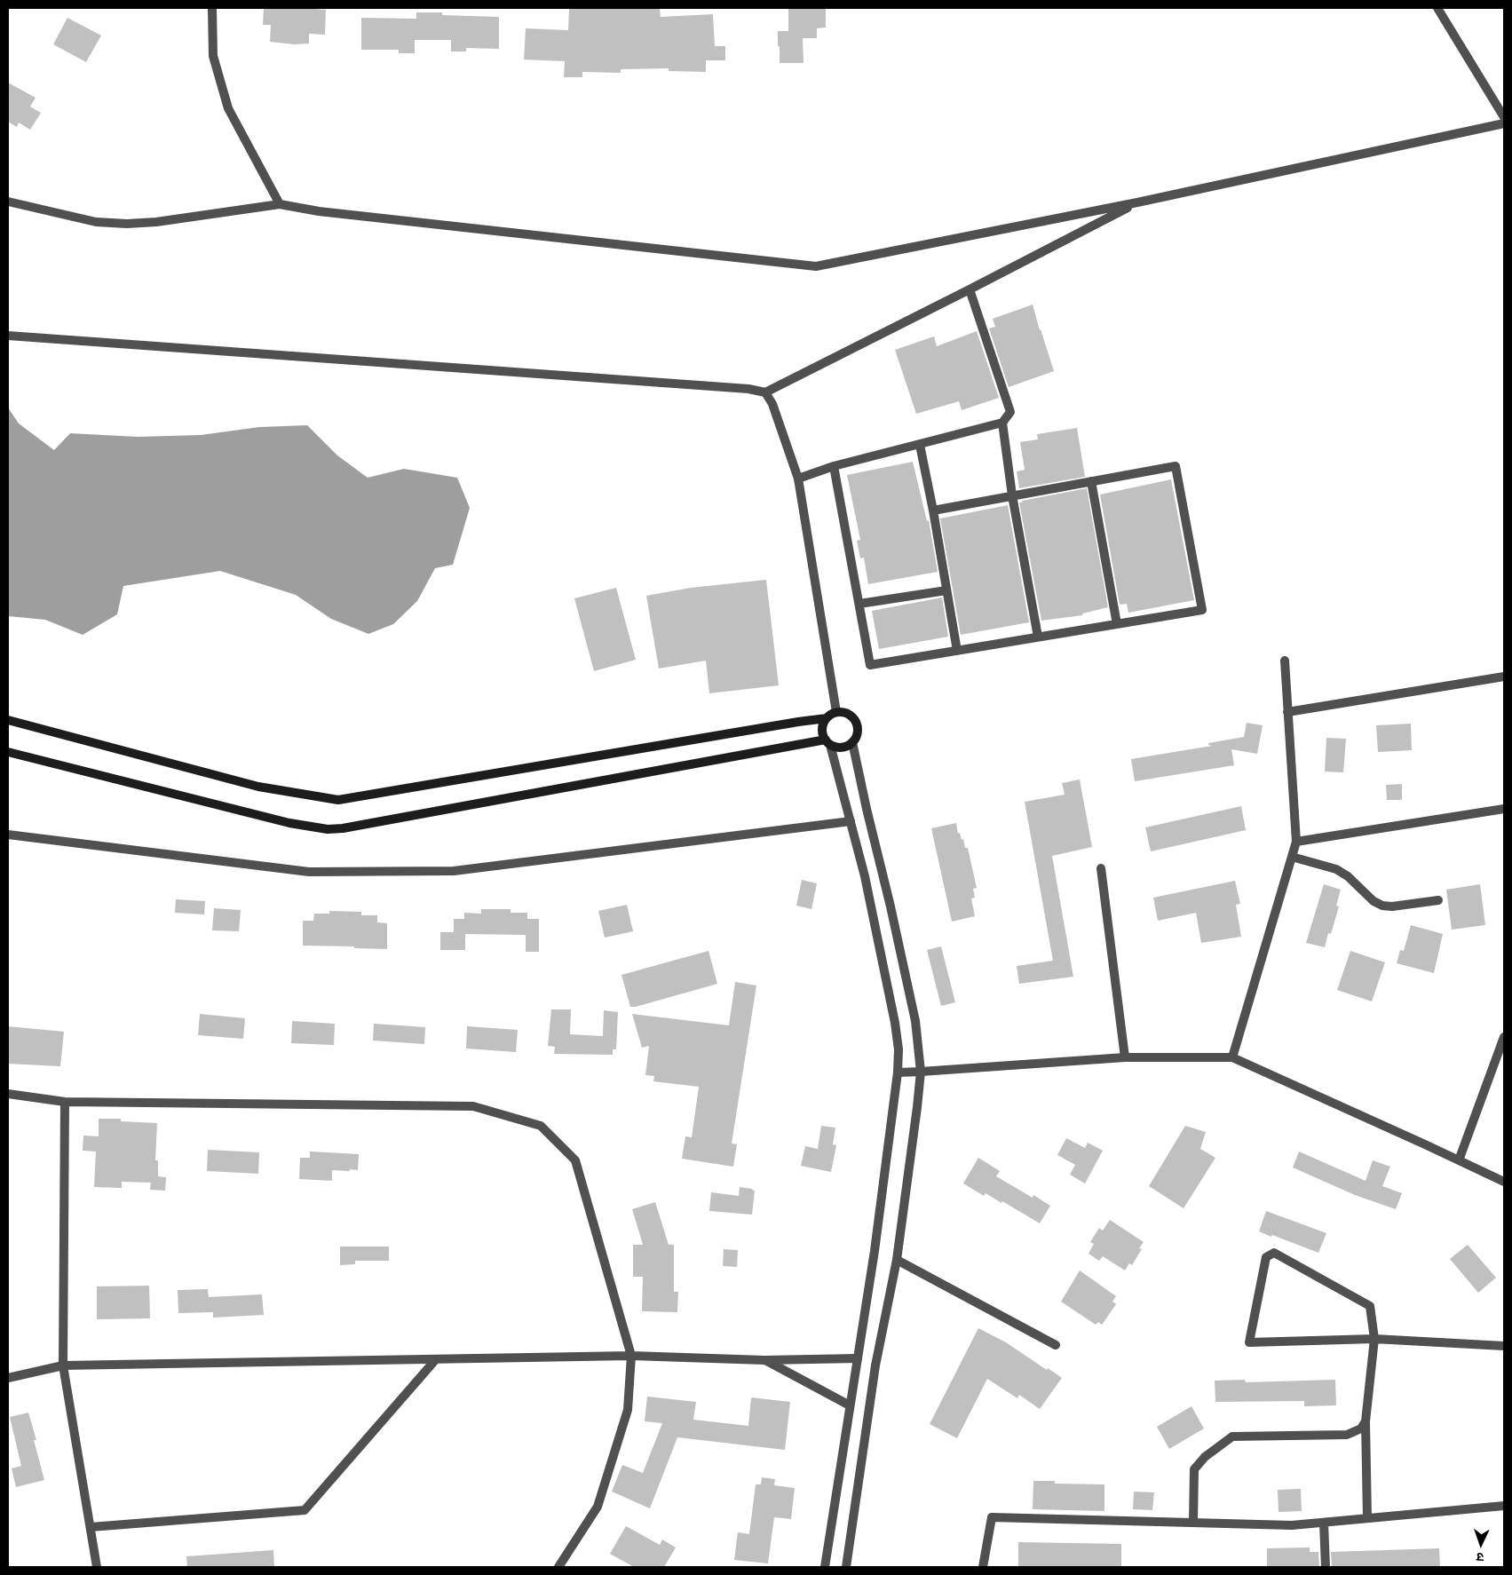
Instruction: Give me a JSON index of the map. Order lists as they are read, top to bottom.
{
  "north": "bottom"
}
